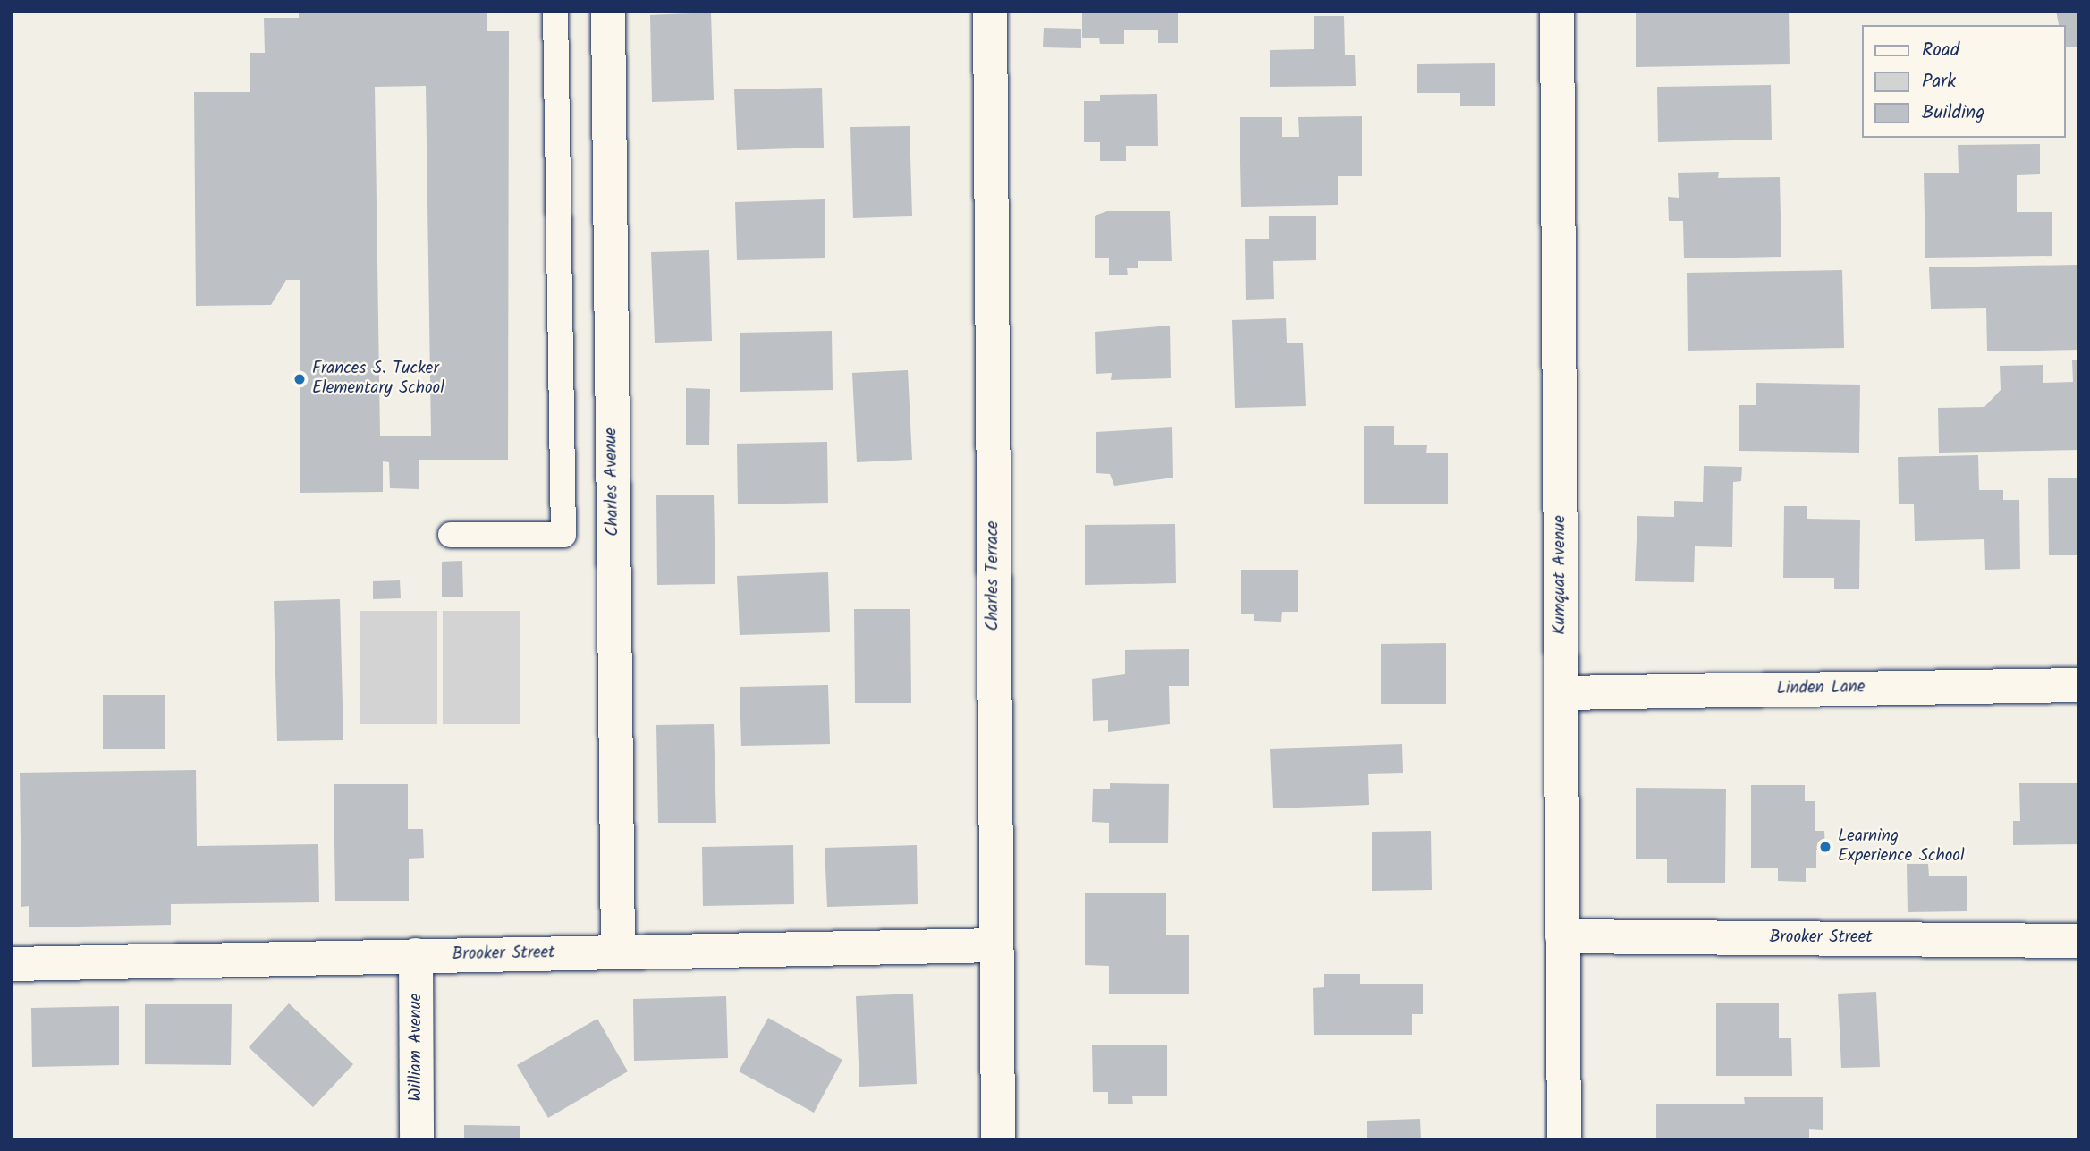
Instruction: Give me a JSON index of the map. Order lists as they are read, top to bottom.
{
  "streets": {
    "street": [
      "Charles Avenue",
      "Kumquat Avenue",
      "Charles Terrace",
      "Linden Lane",
      "Brooker Street",
      "William Avenue"
    ]
  },
  "crossings": [
    ["Charles Avenue", "Brooker Street"],
    ["Kumquat Avenue", "Linden Lane"],
    ["Kumquat Avenue", "Brooker Street"],
    ["Charles Terrace", "Brooker Street"],
    ["Brooker Street", "William Avenue"]
  ],
  "places": ["Frances S. Tucker Elementary School", "Learning Experience School"],
  "legend": ["Road", "Park", "Building"]
}
